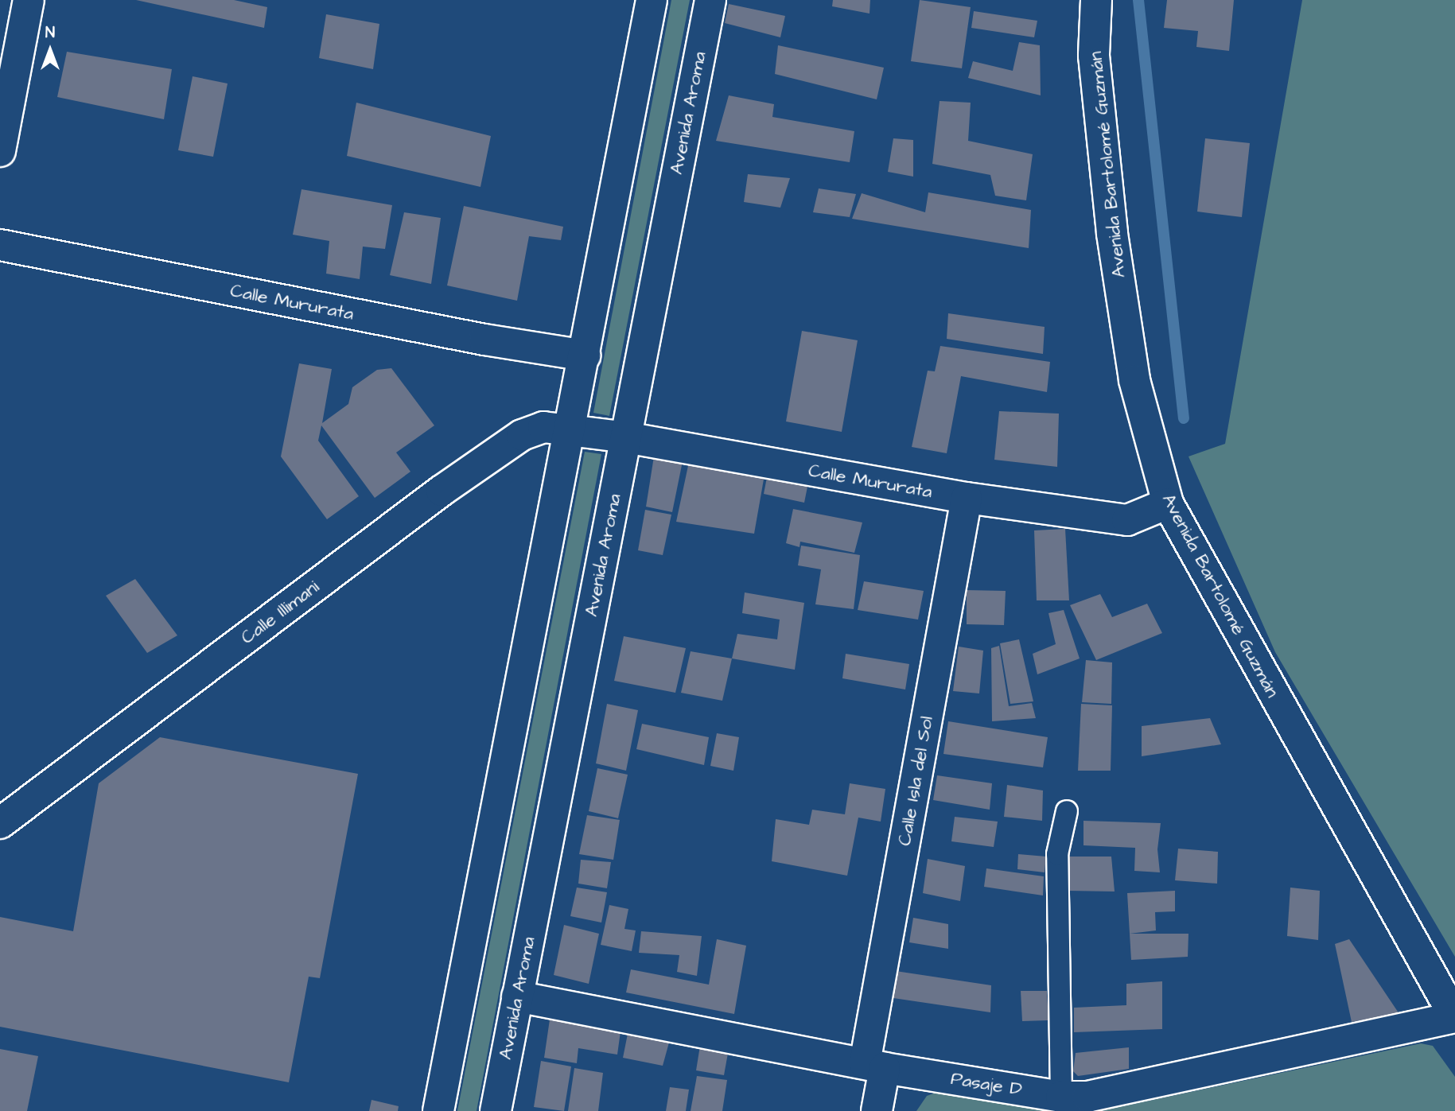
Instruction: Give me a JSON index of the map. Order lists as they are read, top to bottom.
{
  "streets": {
    "street": [
      "Avenida Aroma",
      "Avenida Bartolomé Guzmán",
      "Calle Mururata",
      "Calle Illimani",
      "Calle Isla del Sol",
      "Pasaje D"
    ]
  },
  "crossings": [
    ["Avenida Aroma", "Calle Mururata"],
    ["Avenida Aroma", "Pasaje D"],
    ["Avenida Bartolomé Guzmán", "Calle Mururata"],
    ["Avenida Bartolomé Guzmán", "Pasaje D"],
    ["Calle Mururata", "Calle Illimani"],
    ["Calle Mururata", "Calle Isla del Sol"],
    ["Calle Isla del Sol", "Pasaje D"]
  ],
  "north": "top"
}
